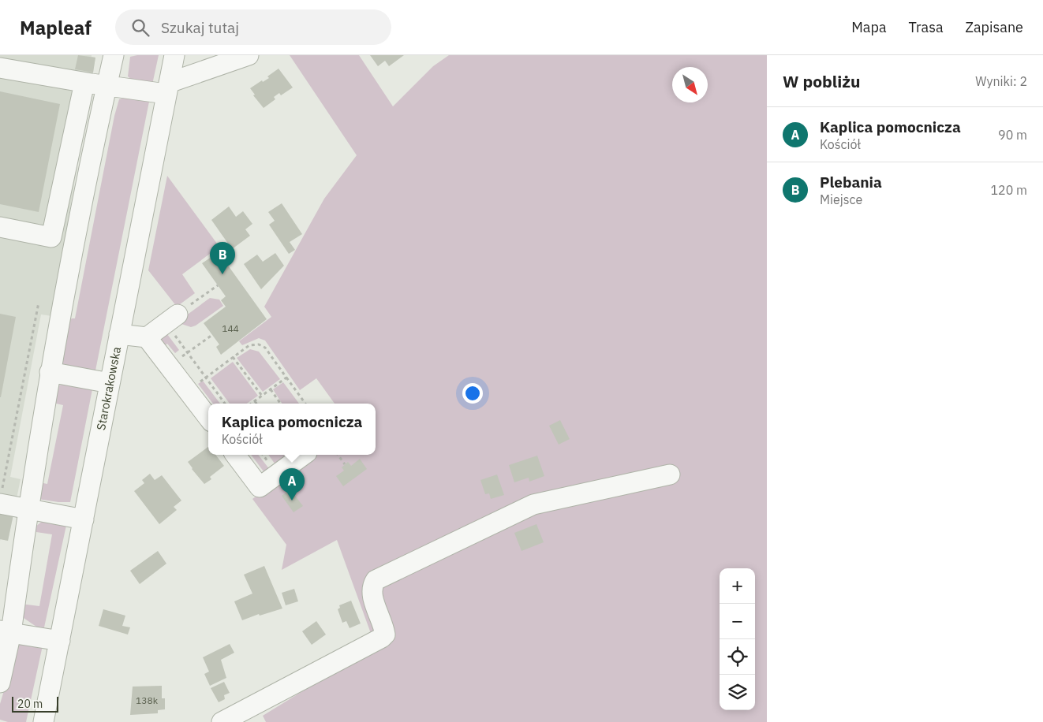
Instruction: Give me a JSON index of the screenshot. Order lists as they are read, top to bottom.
{
  "streets": {
    "street": ["Starokrakowska"]
  },
  "house_numbers": ["144", "138k"],
  "scale_bar": "20 m",
  "north": "bottom right",
  "page": {
    "header": "Mapleaf",
    "search": "Szukaj tutaj",
    "nav": ["Mapa", "Trasa", "Zapisane"],
    "heading": ["W pobliżu", "Wyniki: 2"],
    "list": [
      {
        "mark": "A",
        "name": "Kaplica pomocnicza",
        "note": "Kościół",
        "value": "90 m"
      },
      {
        "mark": "B",
        "name": "Plebania",
        "note": "Miejsce",
        "value": "120 m"
      }
    ],
    "pins": ["B", "A"],
    "popup": ["Kaplica pomocnicza", "Kościół"],
    "map_buttons": ["+", "−"],
    "scale": "20 m"
  }
}
